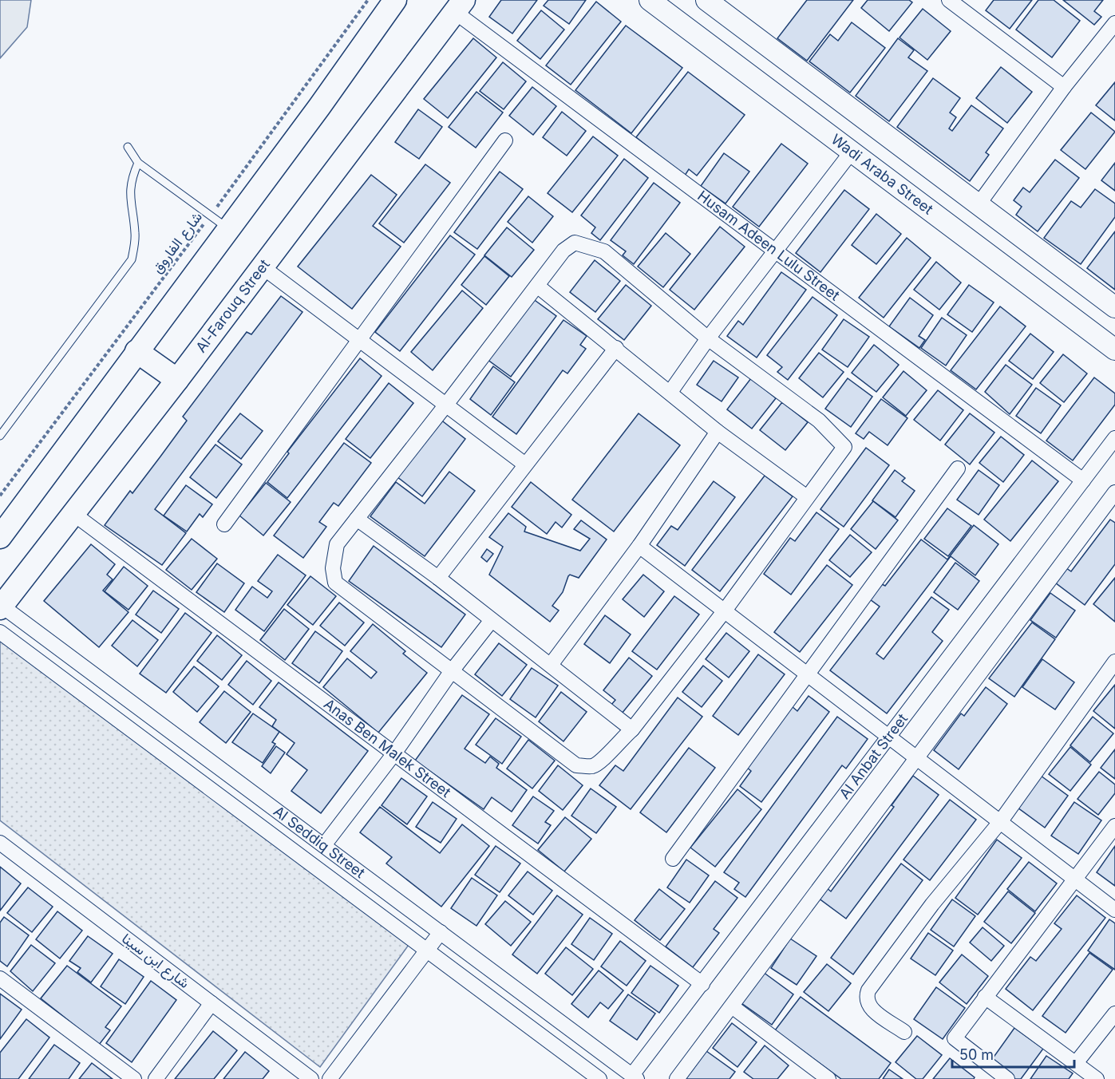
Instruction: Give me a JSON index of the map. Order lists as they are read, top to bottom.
{
  "streets": {
    "main road": ["Wadi Araba Street", "Al-Farouq Street"],
    "street": [
      "Husam Adeen Lulu Street",
      "Anas Ben Malek Street",
      "Al Anbat Street",
      "Al Seddiq Street",
      "شارع ابن سينا"
    ],
    "path": ["شارع الفاروق"]
  },
  "crossings": [
    ["Husam Adeen Lulu Street", "Al-Farouq Street"],
    ["Husam Adeen Lulu Street", "Al Anbat Street"],
    ["Al-Farouq Street", "Anas Ben Malek Street"],
    ["Al-Farouq Street", "Al Seddiq Street"],
    ["Anas Ben Malek Street", "Al Anbat Street"],
    ["Al Anbat Street", "Al Seddiq Street"]
  ],
  "scale_bar": "50 m"
}
